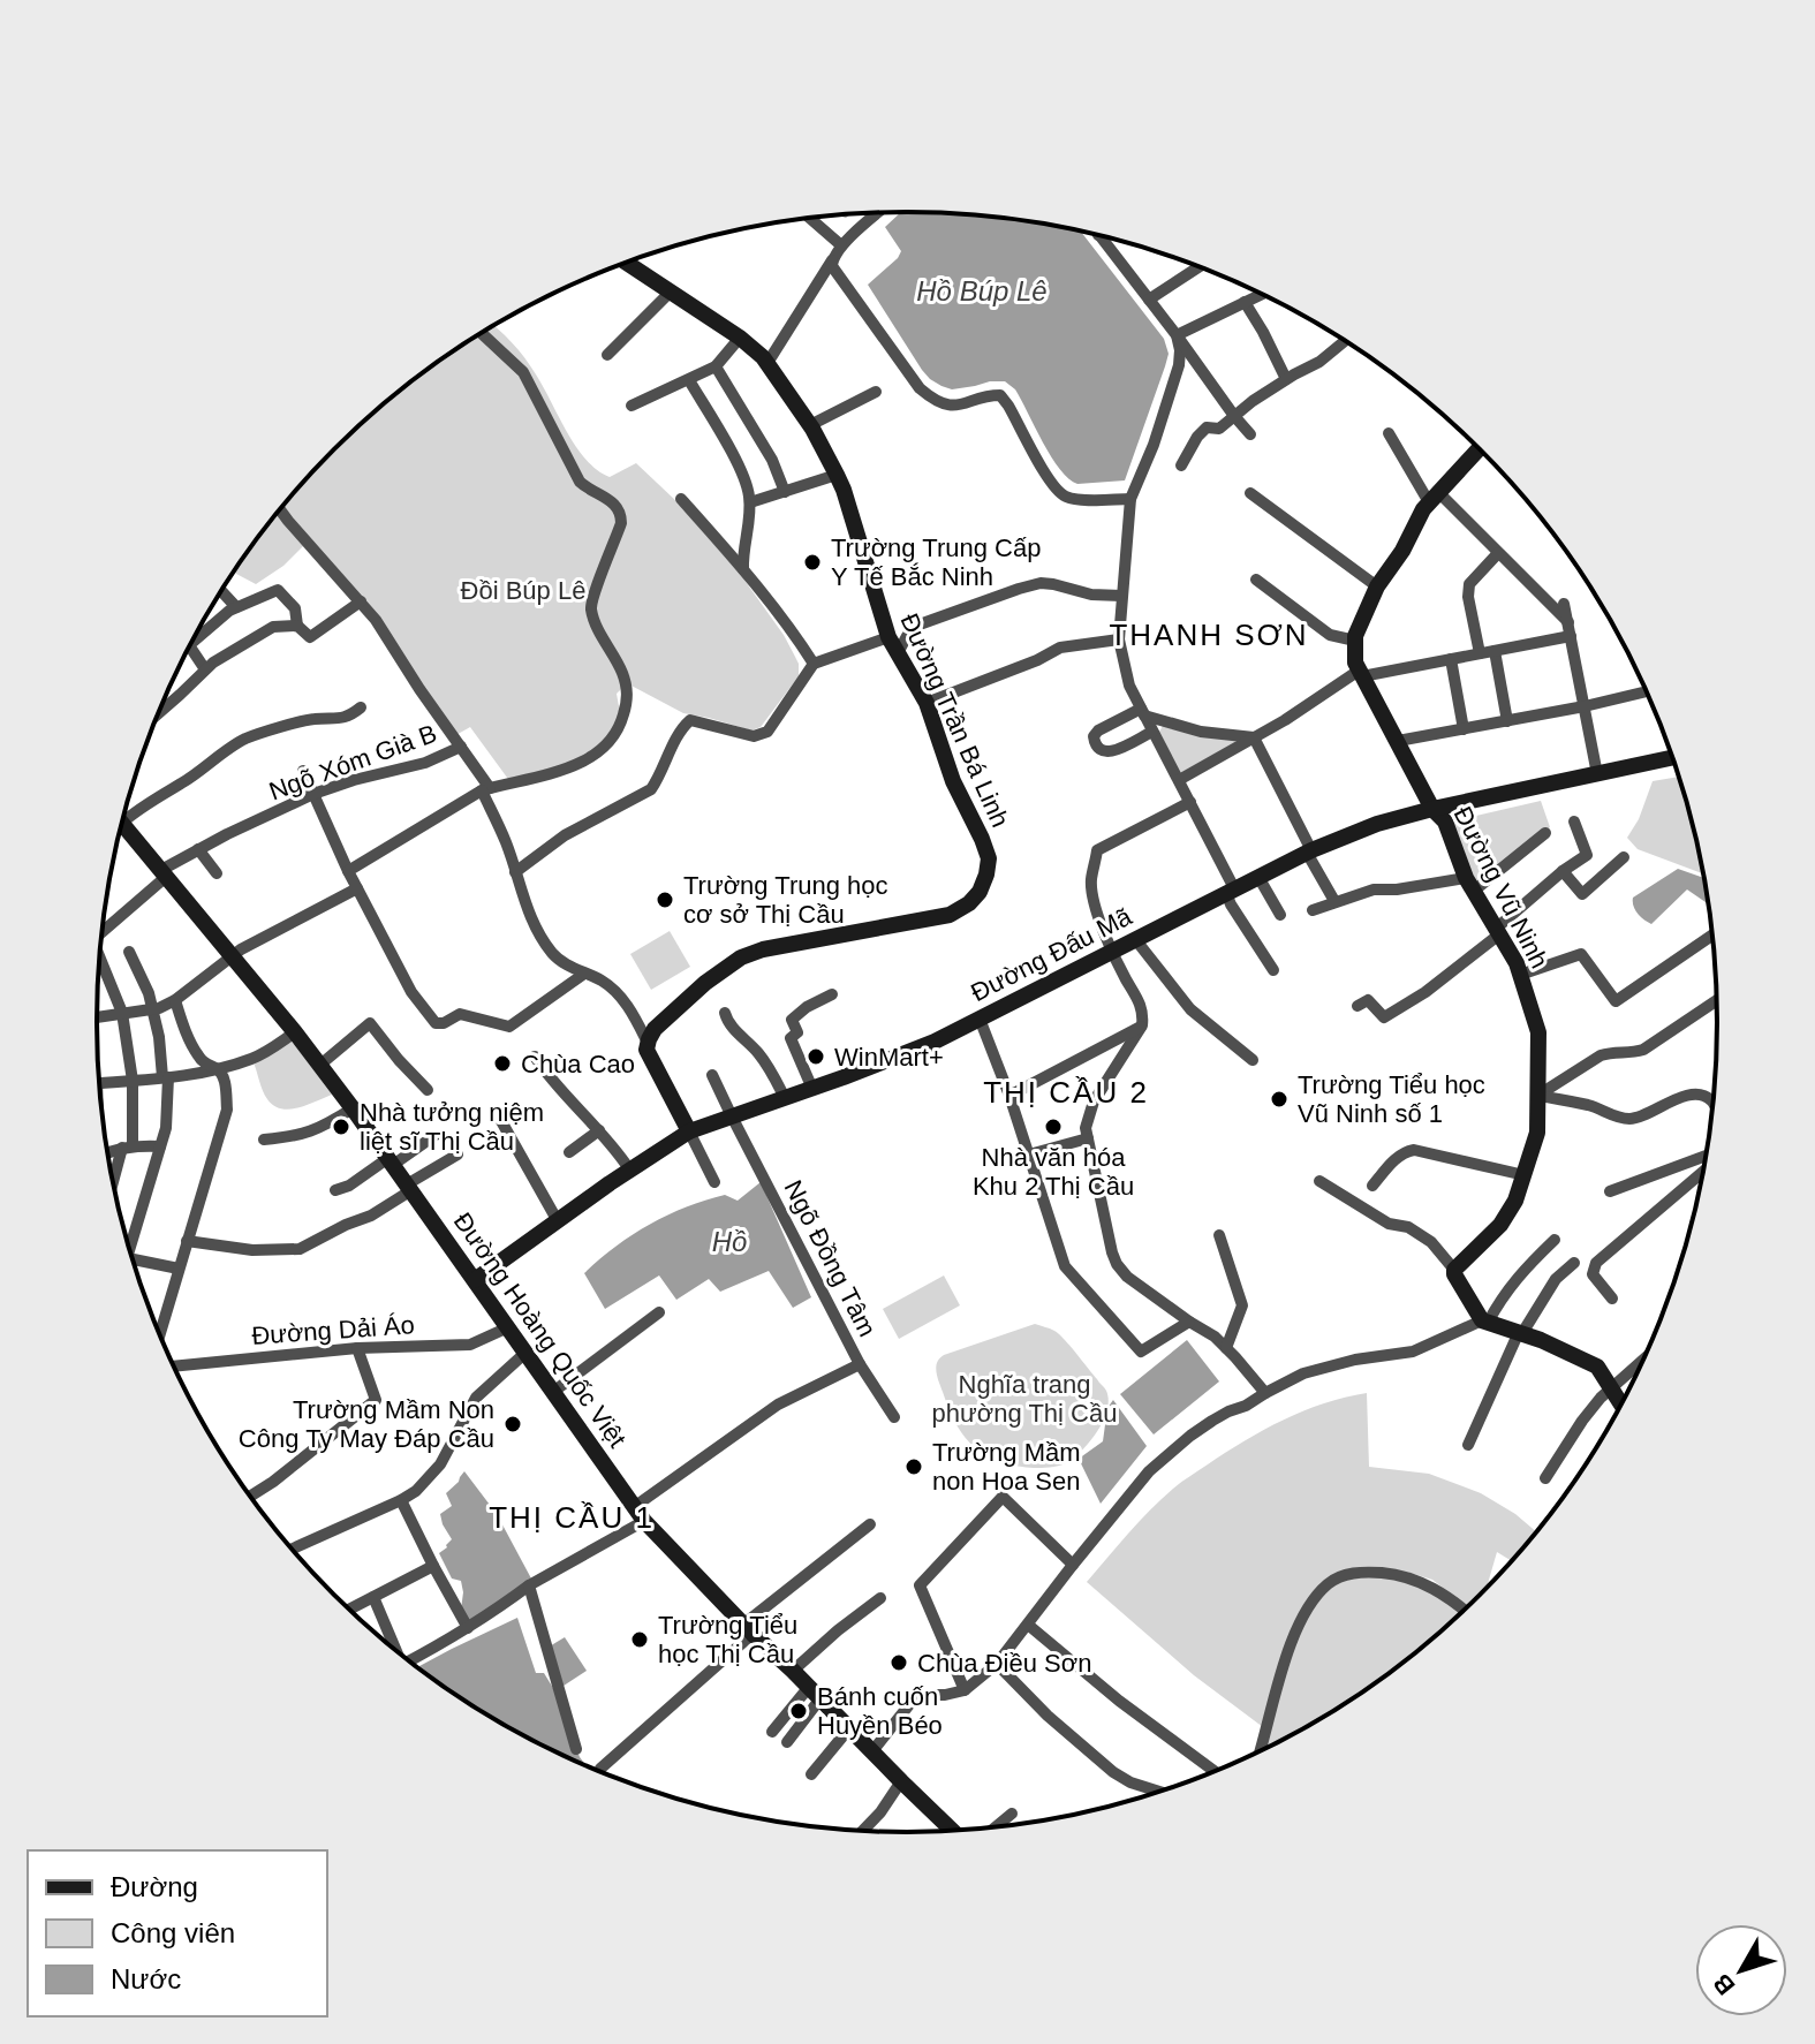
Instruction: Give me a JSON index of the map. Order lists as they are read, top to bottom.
{
  "streets": {
    "street": [
      "Đường Trần Bá Linh",
      "Ngõ Xóm Già B",
      "Đường Vũ Ninh",
      "Đường Đấu Mã",
      "Ngõ Đồng Tâm",
      "Đường Dải Áo",
      "Đường Hoàng Quốc Việt"
    ]
  },
  "crossings": [
    ["Ngõ Xóm Già B", "Đường Hoàng Quốc Việt"],
    ["Đường Vũ Ninh", "Đường Đấu Mã"],
    ["Đường Đấu Mã", "Ngõ Đồng Tâm"],
    ["Đường Đấu Mã", "Đường Hoàng Quốc Việt"],
    ["Đường Dải Áo", "Đường Hoàng Quốc Việt"]
  ],
  "districts": ["THANH SƠN", "THỊ CẦU 2", "THỊ CẦU 1"],
  "water": ["Hồ Búp Lê", "Hồ"],
  "parks": ["Đồi Búp Lê", "Nghĩa trang phường Thị Cầu"],
  "places": [
    "Trường Trung Cấp Y Tế Bắc Ninh",
    "Trường Trung học cơ sở Thị Cầu",
    "WinMart+",
    "Chùa Cao",
    "Trường Tiểu học Vũ Ninh số 1",
    "Nhà tưởng niệm liệt sĩ Thị Cầu",
    "Nhà văn hóa Khu 2 Thị Cầu",
    "Trường Mầm Non Công Ty May Đáp Cầu",
    "Trường Mầm non Hoa Sen",
    "Trường Tiểu học Thị Cầu",
    "Chùa Điều Sơn",
    "Bánh cuốn Huyền Béo"
  ],
  "legend": ["Đường", "Công viên", "Nước"],
  "north": "bottom left"
}
